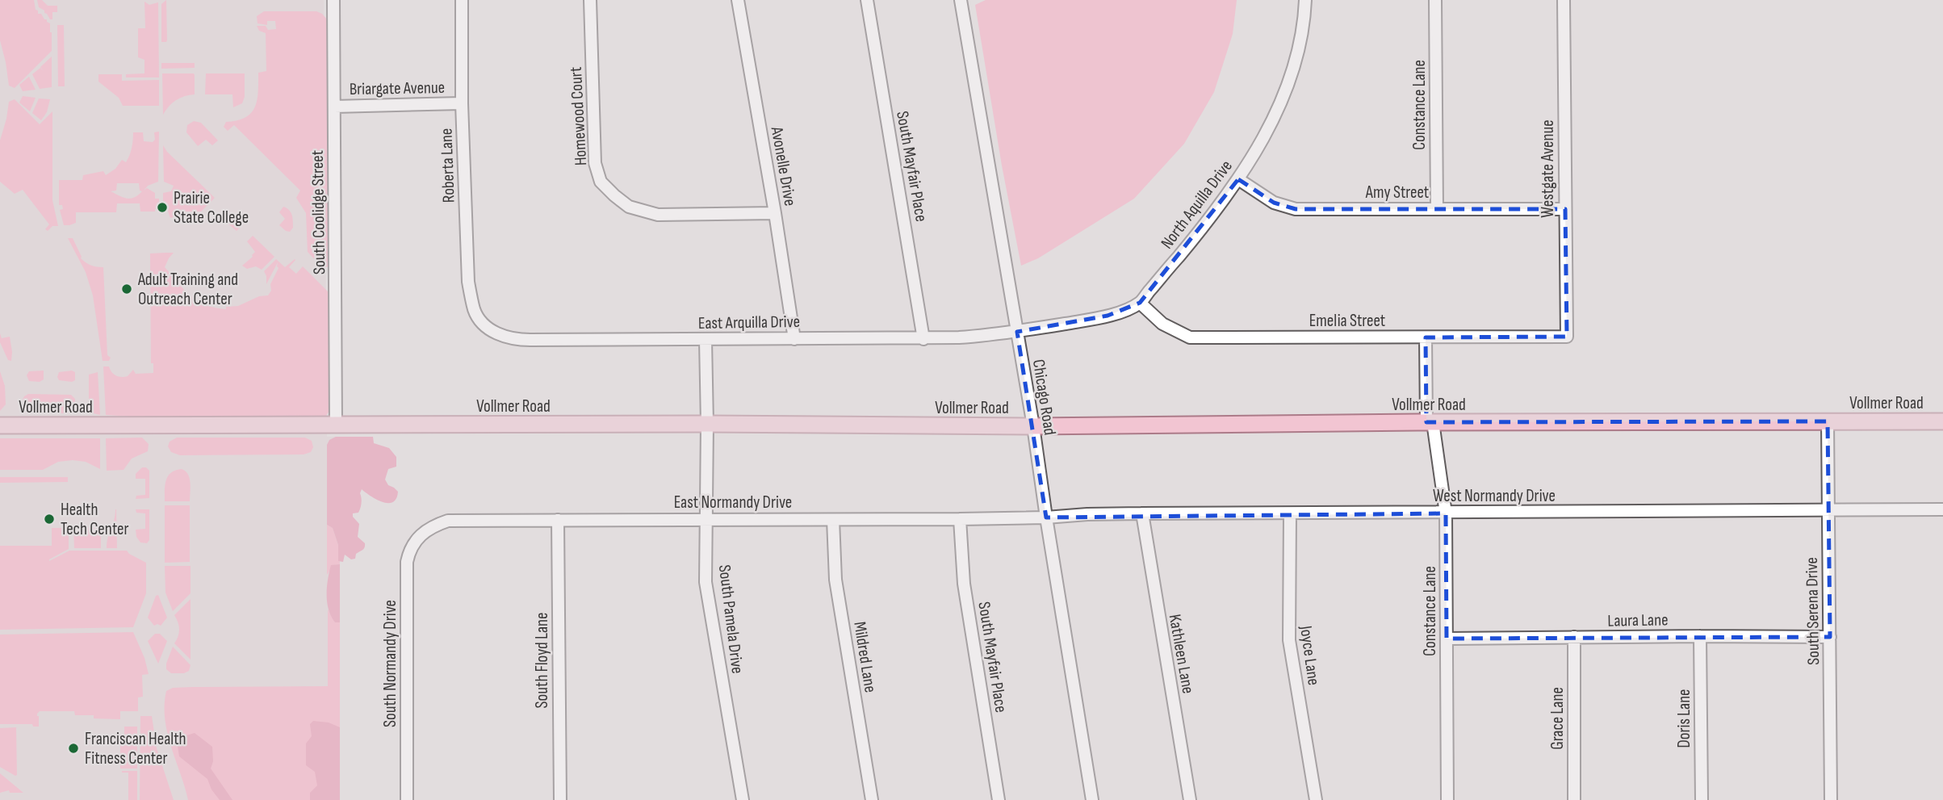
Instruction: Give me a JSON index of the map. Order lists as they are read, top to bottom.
{
  "streets": {
    "main road": ["Vollmer Road"],
    "street": [
      "Briargate Avenue",
      "Constance Lane",
      "Homewood Court",
      "Roberta Lane",
      "Avonelle Drive",
      "South Mayfair Place",
      "Westgate Avenue",
      "Amy Street",
      "North Aquilla Drive",
      "South Coolidge Street",
      "Emelia Street",
      "East Arquilla Drive",
      "Chicago Road",
      "West Normandy Drive",
      "East Normandy Drive",
      "South Serena Drive",
      "South Pamela Drive",
      "Laura Lane",
      "Kathleen Lane",
      "Joyce Lane",
      "Mildred Lane",
      "South Floyd Lane",
      "South Normandy Drive",
      "Grace Lane",
      "Doris Lane"
    ]
  },
  "crossings": [
    ["Briargate Avenue", "Roberta Lane"],
    ["Briargate Avenue", "South Coolidge Street"],
    ["Constance Lane", "Amy Street"],
    ["Constance Lane", "Emelia Street"],
    ["Constance Lane", "Vollmer Road"],
    ["Constance Lane", "West Normandy Drive"],
    ["Constance Lane", "Laura Lane"],
    ["Homewood Court", "Avonelle Drive"],
    ["Roberta Lane", "East Arquilla Drive"],
    ["Avonelle Drive", "East Arquilla Drive"],
    ["South Mayfair Place", "East Arquilla Drive"],
    ["South Mayfair Place", "East Normandy Drive"],
    ["Westgate Avenue", "Amy Street"],
    ["Westgate Avenue", "Emelia Street"],
    ["Amy Street", "North Aquilla Drive"],
    ["North Aquilla Drive", "Emelia Street"],
    ["North Aquilla Drive", "East Arquilla Drive"],
    ["North Aquilla Drive", "Chicago Road"],
    ["South Coolidge Street", "Vollmer Road"],
    ["East Arquilla Drive", "Chicago Road"],
    ["East Arquilla Drive", "South Pamela Drive"],
    ["Chicago Road", "Vollmer Road"],
    ["Chicago Road", "West Normandy Drive"],
    ["Chicago Road", "East Normandy Drive"],
    ["Vollmer Road", "South Serena Drive"],
    ["Vollmer Road", "South Pamela Drive"],
    ["West Normandy Drive", "East Normandy Drive"],
    ["West Normandy Drive", "South Serena Drive"],
    ["West Normandy Drive", "Kathleen Lane"],
    ["West Normandy Drive", "Joyce Lane"],
    ["East Normandy Drive", "South Pamela Drive"],
    ["East Normandy Drive", "Mildred Lane"],
    ["East Normandy Drive", "South Floyd Lane"],
    ["East Normandy Drive", "South Normandy Drive"],
    ["South Serena Drive", "Laura Lane"],
    ["Laura Lane", "Grace Lane"],
    ["Laura Lane", "Doris Lane"]
  ],
  "places": [
    "Prairie State College",
    "Adult Training and Outreach Center",
    "Health Tech Center",
    "Franciscan Health Fitness Center"
  ]
}
